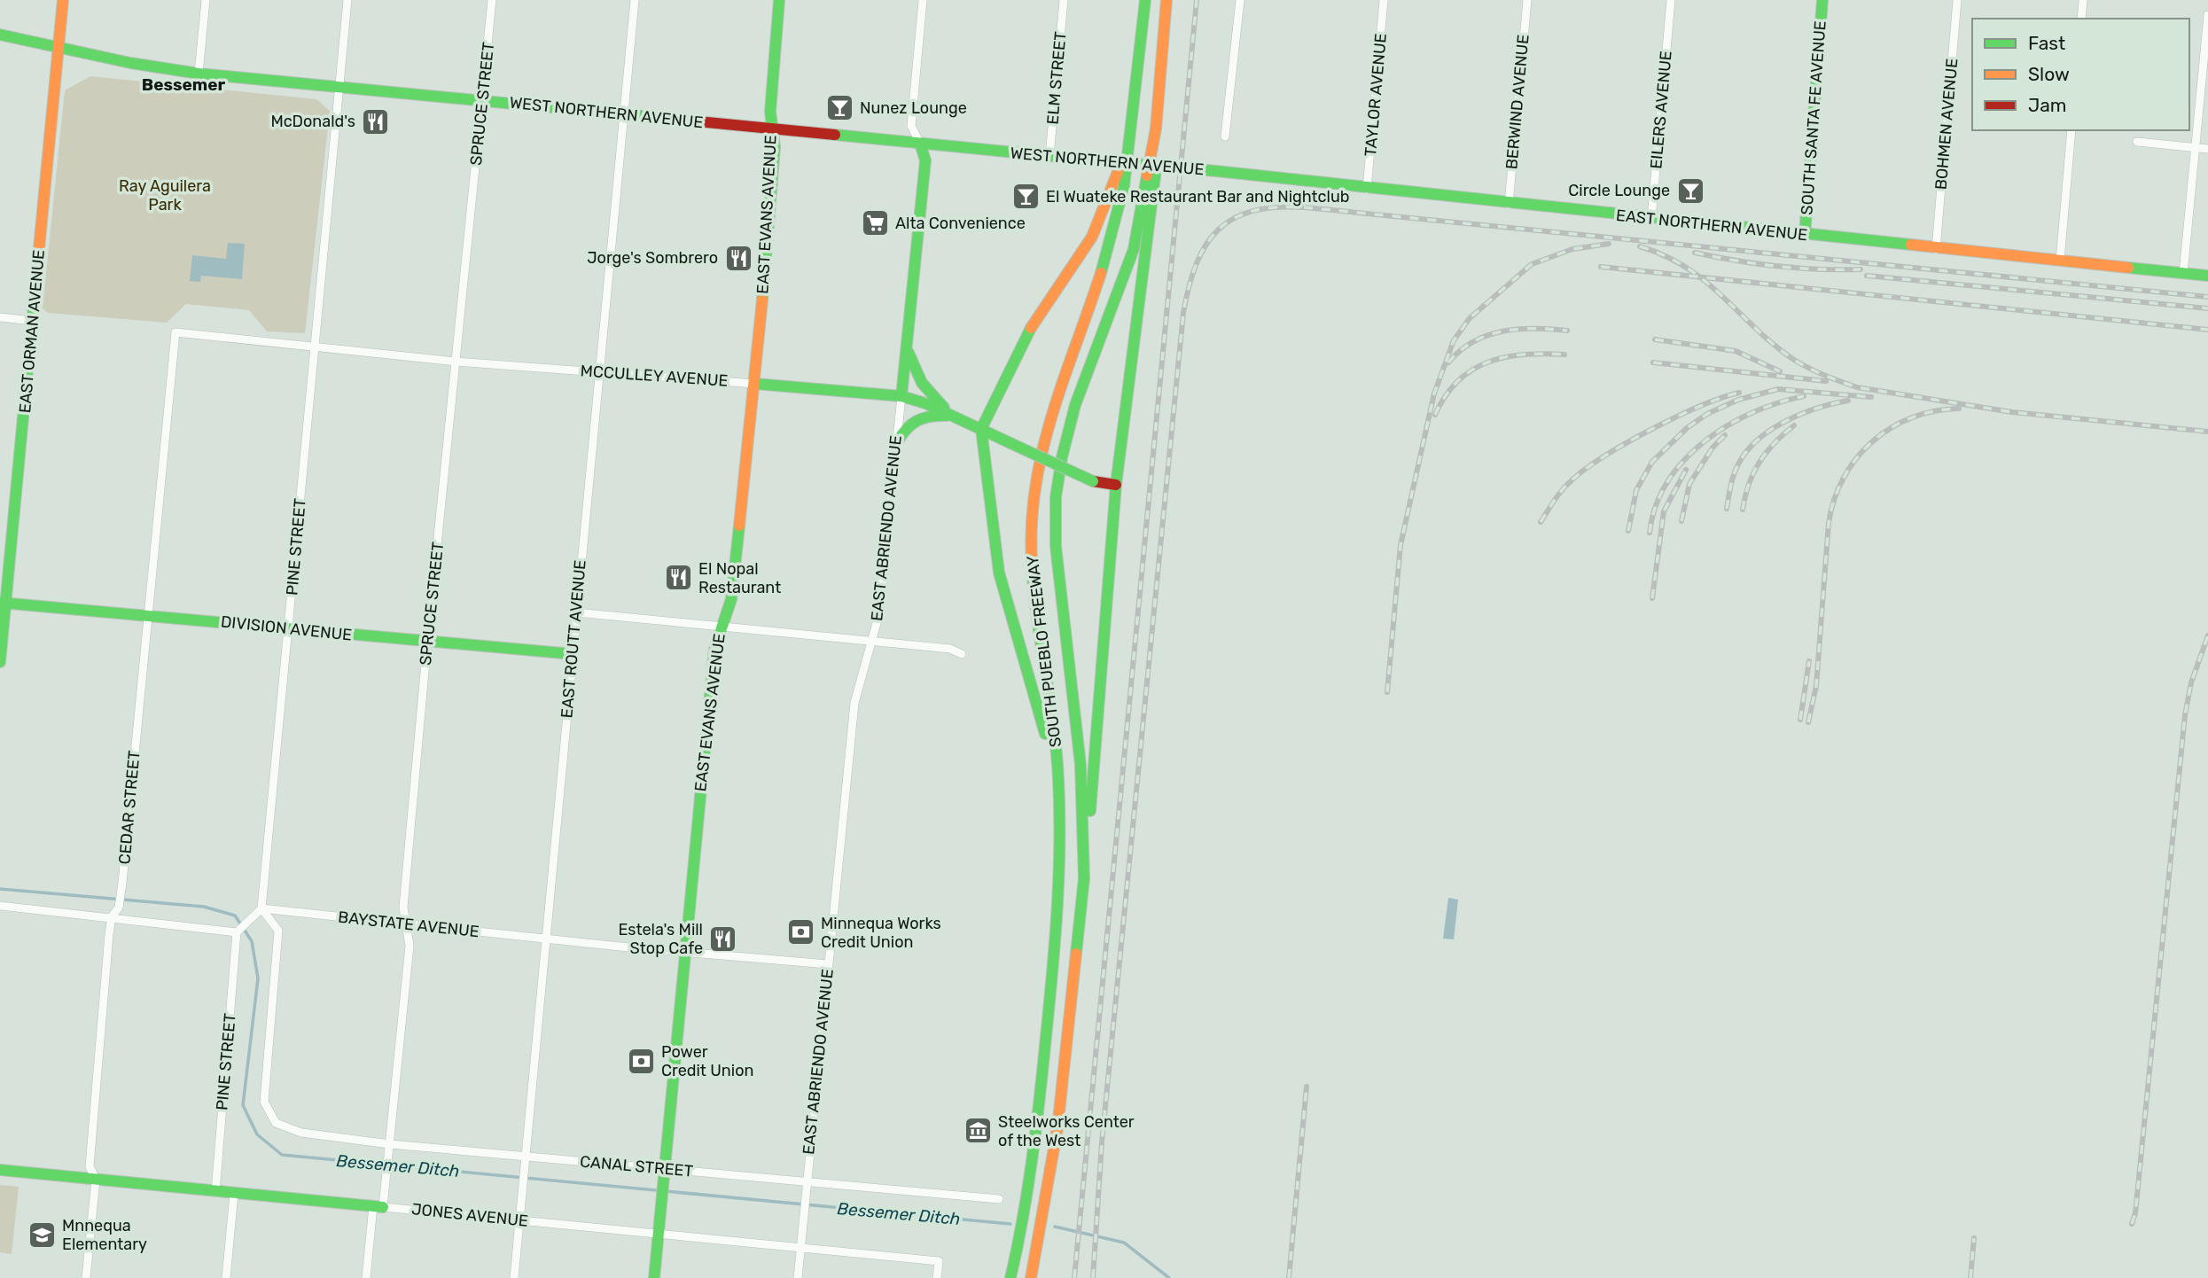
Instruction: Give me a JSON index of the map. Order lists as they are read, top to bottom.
{
  "streets": {
    "main road": [
      "WEST NORTHERN AVENUE",
      "SOUTH SANTA FE AVENUE",
      "EAST EVANS AVENUE",
      "EAST NORTHERN AVENUE",
      "EAST ORMAN AVENUE",
      "MCCULLEY AVENUE",
      "EAST ABRIENDO AVENUE",
      "DIVISION AVENUE",
      "SOUTH PUEBLO FREEWAY",
      "JONES AVENUE"
    ],
    "street": [
      "ELM STREET",
      "TAYLOR AVENUE",
      "BERWIND AVENUE",
      "SPRUCE STREET",
      "EILERS AVENUE",
      "BOHMEN AVENUE",
      "PINE STREET",
      "EAST ROUTT AVENUE",
      "CEDAR STREET",
      "BAYSTATE AVENUE",
      "CANAL STREET"
    ]
  },
  "crossings": [
    ["ELM STREET", "WEST NORTHERN AVENUE"],
    ["TAYLOR AVENUE", "EAST NORTHERN AVENUE"],
    ["BERWIND AVENUE", "EAST NORTHERN AVENUE"],
    ["SPRUCE STREET", "WEST NORTHERN AVENUE"],
    ["SPRUCE STREET", "MCCULLEY AVENUE"],
    ["SPRUCE STREET", "DIVISION AVENUE"],
    ["SPRUCE STREET", "BAYSTATE AVENUE"],
    ["SPRUCE STREET", "CANAL STREET"],
    ["SPRUCE STREET", "JONES AVENUE"],
    ["EILERS AVENUE", "EAST NORTHERN AVENUE"],
    ["WEST NORTHERN AVENUE", "EAST EVANS AVENUE"],
    ["WEST NORTHERN AVENUE", "EAST NORTHERN AVENUE"],
    ["WEST NORTHERN AVENUE", "EAST ORMAN AVENUE"],
    ["WEST NORTHERN AVENUE", "EAST ABRIENDO AVENUE"],
    ["WEST NORTHERN AVENUE", "PINE STREET"],
    ["WEST NORTHERN AVENUE", "EAST ROUTT AVENUE"],
    ["SOUTH SANTA FE AVENUE", "EAST NORTHERN AVENUE"],
    ["BOHMEN AVENUE", "EAST NORTHERN AVENUE"],
    ["EAST EVANS AVENUE", "MCCULLEY AVENUE"],
    ["EAST EVANS AVENUE", "BAYSTATE AVENUE"],
    ["EAST EVANS AVENUE", "CANAL STREET"],
    ["EAST EVANS AVENUE", "JONES AVENUE"],
    ["EAST ORMAN AVENUE", "DIVISION AVENUE"],
    ["MCCULLEY AVENUE", "EAST ABRIENDO AVENUE"],
    ["MCCULLEY AVENUE", "PINE STREET"],
    ["MCCULLEY AVENUE", "EAST ROUTT AVENUE"],
    ["MCCULLEY AVENUE", "CEDAR STREET"],
    ["EAST ABRIENDO AVENUE", "BAYSTATE AVENUE"],
    ["EAST ABRIENDO AVENUE", "CANAL STREET"],
    ["EAST ABRIENDO AVENUE", "JONES AVENUE"],
    ["PINE STREET", "DIVISION AVENUE"],
    ["PINE STREET", "BAYSTATE AVENUE"],
    ["PINE STREET", "CANAL STREET"],
    ["PINE STREET", "JONES AVENUE"],
    ["DIVISION AVENUE", "EAST ROUTT AVENUE"],
    ["DIVISION AVENUE", "CEDAR STREET"],
    ["EAST ROUTT AVENUE", "BAYSTATE AVENUE"],
    ["EAST ROUTT AVENUE", "CANAL STREET"],
    ["EAST ROUTT AVENUE", "JONES AVENUE"],
    ["BAYSTATE AVENUE", "CANAL STREET"]
  ],
  "districts": ["Bessemer"],
  "water": ["Bessemer Ditch"],
  "parks": ["Ray Aguilera Park"],
  "places": {
    "bar": ["Nunez Lounge", "Circle Lounge", "El Wuateke Restaurant Bar and Nightclub"],
    "restaurant": [
      "McDonald's",
      "Jorge's Sombrero",
      "El Nopal Restaurant",
      "Estela's Mill Stop Cafe"
    ],
    "supermarket": ["Alta Convenience"],
    "bank": ["Minnequa Works Credit Union", "Power Credit Union"],
    "museum": ["Steelworks Center of the West"],
    "school or university": ["Mnnequa Elementary"]
  },
  "legend": ["Fast", "Slow", "Jam"]
}
